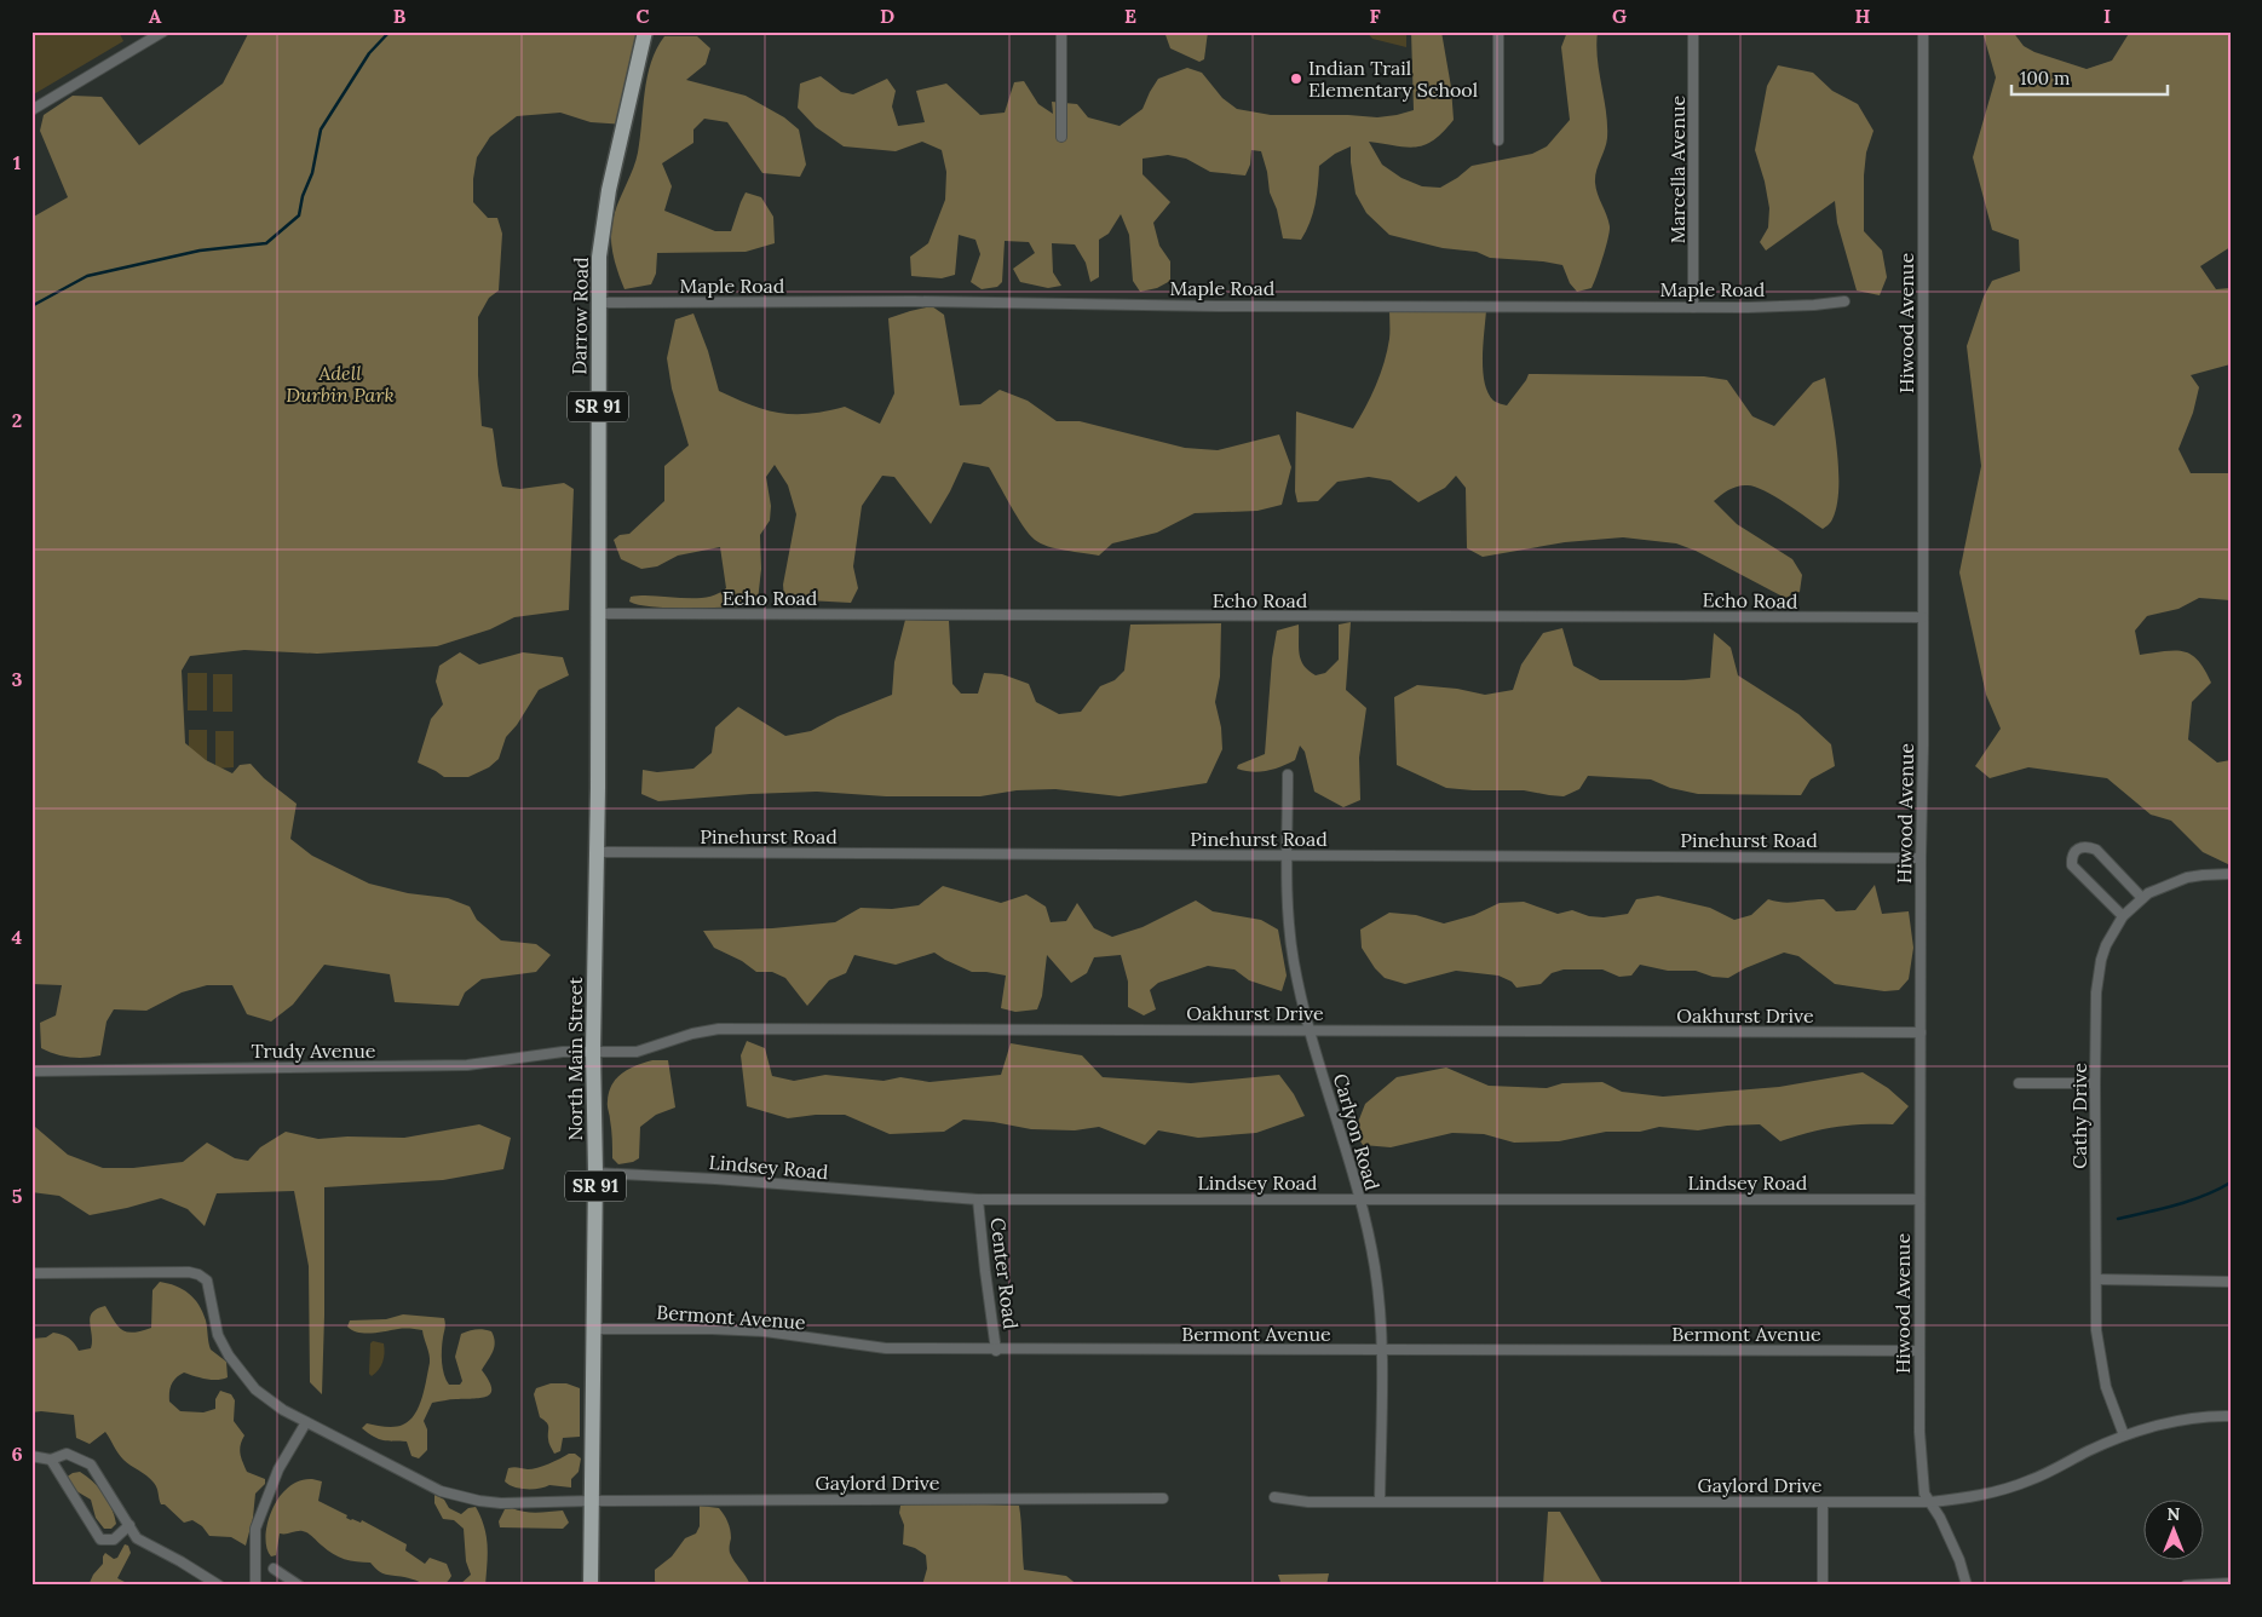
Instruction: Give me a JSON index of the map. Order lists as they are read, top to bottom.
{
  "streets": {
    "main road": ["Darrow Road", "SR 91", "North Main Street"],
    "street": [
      "Marcella Avenue",
      "Maple Road",
      "Hiwood Avenue",
      "Echo Road",
      "Pinehurst Road",
      "Oakhurst Drive",
      "Trudy Avenue",
      "Cathy Drive",
      "Carlyon Road",
      "Lindsey Road",
      "Center Road",
      "Bermont Avenue",
      "Gaylord Drive"
    ]
  },
  "crossings": [
    ["Marcella Avenue", "Maple Road"],
    ["Maple Road", "Darrow Road"],
    ["Darrow Road", "Echo Road"],
    ["Darrow Road", "North Main Street"],
    ["Hiwood Avenue", "Echo Road"],
    ["Hiwood Avenue", "Pinehurst Road"],
    ["Hiwood Avenue", "Oakhurst Drive"],
    ["Hiwood Avenue", "Lindsey Road"],
    ["Hiwood Avenue", "Bermont Avenue"],
    ["Hiwood Avenue", "Gaylord Drive"],
    ["Pinehurst Road", "North Main Street"],
    ["Pinehurst Road", "Carlyon Road"],
    ["Oakhurst Drive", "Trudy Avenue"],
    ["Oakhurst Drive", "North Main Street"],
    ["Oakhurst Drive", "Carlyon Road"],
    ["Trudy Avenue", "North Main Street"],
    ["North Main Street", "Lindsey Road"],
    ["North Main Street", "Bermont Avenue"],
    ["North Main Street", "Gaylord Drive"],
    ["Cathy Drive", "Gaylord Drive"],
    ["Carlyon Road", "Lindsey Road"],
    ["Carlyon Road", "Bermont Avenue"],
    ["Carlyon Road", "Gaylord Drive"],
    ["Lindsey Road", "Center Road"],
    ["Center Road", "Bermont Avenue"]
  ],
  "parks": ["Adell Durbin Park"],
  "places": ["Indian Trail Elementary School"],
  "scale_bar": "100 m",
  "north": "top",
  "grid": {
    "columns": [
      "A",
      "B",
      "C",
      "D",
      "E",
      "F",
      "G",
      "H",
      "I"
    ],
    "rows": [
      "1",
      "2",
      "3",
      "4",
      "5",
      "6"
    ]
  }
}
